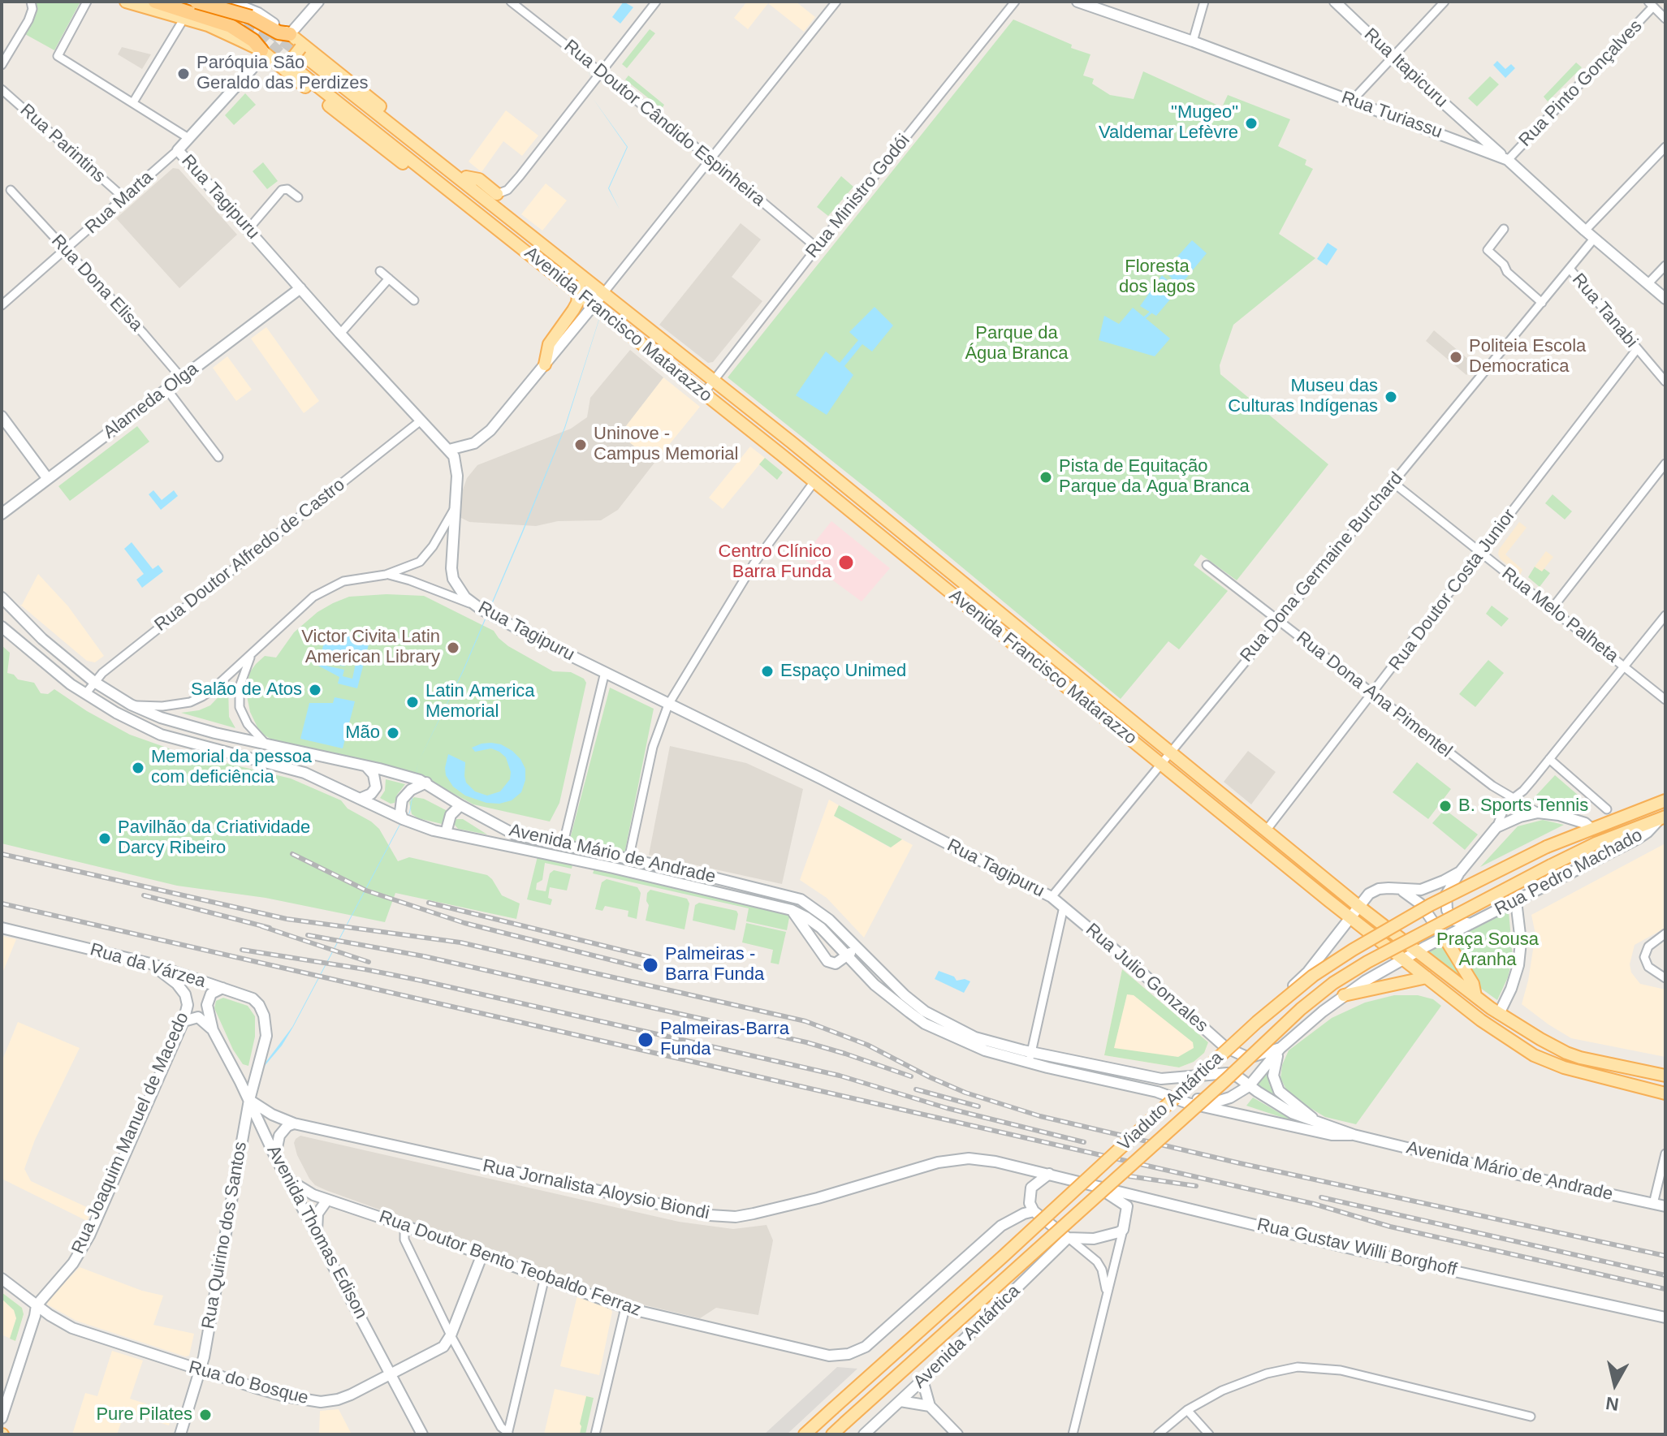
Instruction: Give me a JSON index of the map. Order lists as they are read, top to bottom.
{
  "streets": {
    "highway": ["Avenida Francisco Matarazzo"],
    "main road": ["Viaduto Antártica"],
    "street": [
      "Rua Itapicuru",
      "Rua Pinto Gonçalves",
      "Rua Turiassu",
      "Rua Doutor Cândido Espinheira",
      "Rua Parintins",
      "Rua Ministro Godói",
      "Rua Tagipuru",
      "Rua Marta",
      "Rua Dona Elisa",
      "Rua Tanabi",
      "Alameda Olga",
      "Rua Doutor Alfredo de Castro",
      "Rua Dona Germaine Burchard",
      "Rua Doutor Costa Junior",
      "Rua Melo Palheta",
      "Rua Dona Ana Pimentel",
      "Avenida Mário de Andrade",
      "Rua Pedro Machado",
      "Rua da Várzea",
      "Rua Julio Gonzales",
      "Rua Joaquim Manuel de Macedo",
      "Rua Jornalista Aloysio Biondi",
      "Avenida Thomas Edison",
      "Rua Quirino dos Santos",
      "Rua Gustav Willi Borghoff",
      "Rua Doutor Bento Teobaldo Ferraz",
      "Avenida Antártica",
      "Rua do Bosque"
    ]
  },
  "crossings": [
    ["Rua Itapicuru", "Rua Pinto Gonçalves"],
    ["Rua Itapicuru", "Rua Turiassu"],
    ["Rua Pinto Gonçalves", "Rua Turiassu"],
    ["Rua Turiassu", "Rua Dona Germaine Burchard"],
    ["Rua Doutor Cândido Espinheira", "Rua Ministro Godói"],
    ["Rua Parintins", "Rua Marta"],
    ["Rua Ministro Godói", "Avenida Francisco Matarazzo"],
    ["Rua Tagipuru", "Rua Marta"],
    ["Rua Tagipuru", "Alameda Olga"],
    ["Rua Tagipuru", "Rua Doutor Alfredo de Castro"],
    ["Rua Tagipuru", "Rua Dona Germaine Burchard"],
    ["Rua Tagipuru", "Rua Julio Gonzales"],
    ["Rua Marta", "Rua Dona Elisa"],
    ["Rua Dona Elisa", "Alameda Olga"],
    ["Rua Tanabi", "Rua Dona Germaine Burchard"],
    ["Rua Tanabi", "Rua Doutor Costa Junior"],
    ["Avenida Francisco Matarazzo", "Rua Dona Germaine Burchard"],
    ["Avenida Francisco Matarazzo", "Rua Doutor Costa Junior"],
    ["Avenida Francisco Matarazzo", "Rua Pedro Machado"],
    ["Rua Doutor Alfredo de Castro", "Avenida Mário de Andrade"],
    ["Rua Dona Germaine Burchard", "Rua Melo Palheta"],
    ["Rua Dona Germaine Burchard", "Rua Dona Ana Pimentel"],
    ["Rua Dona Germaine Burchard", "Rua Julio Gonzales"],
    ["Rua Doutor Costa Junior", "Rua Melo Palheta"],
    ["Rua Doutor Costa Junior", "Rua Dona Ana Pimentel"],
    ["Avenida Mário de Andrade", "Rua Pedro Machado"],
    ["Rua Pedro Machado", "Rua Julio Gonzales"],
    ["Rua Pedro Machado", "Viaduto Antártica"],
    ["Rua da Várzea", "Rua Joaquim Manuel de Macedo"],
    ["Rua da Várzea", "Avenida Thomas Edison"],
    ["Rua da Várzea", "Rua Quirino dos Santos"],
    ["Rua Joaquim Manuel de Macedo", "Rua do Bosque"],
    ["Rua Jornalista Aloysio Biondi", "Avenida Thomas Edison"],
    ["Rua Jornalista Aloysio Biondi", "Rua Quirino dos Santos"],
    ["Rua Jornalista Aloysio Biondi", "Rua Gustav Willi Borghoff"],
    ["Avenida Thomas Edison", "Rua Quirino dos Santos"],
    ["Avenida Thomas Edison", "Rua Doutor Bento Teobaldo Ferraz"],
    ["Avenida Thomas Edison", "Rua do Bosque"],
    ["Rua Quirino dos Santos", "Rua do Bosque"],
    ["Rua Doutor Bento Teobaldo Ferraz", "Rua do Bosque"]
  ],
  "parks": ["Floresta dos lagos", "Parque da Água Branca", "Praça Sousa Aranha"],
  "places": [
    "Paróquia São Geraldo das Perdizes",
    "\"Mugeo\" Valdemar Lefèvre",
    "Politeia Escola Democratica",
    "Museu das Culturas Indígenas",
    "Uninove - Campus Memorial",
    "Pista de Equitação Parque da Agua Branca",
    "Centro Clínico Barra Funda",
    "Victor Civita Latin American Library",
    "Espaço Unimed",
    "Salão de Atos",
    "Latin America Memorial",
    "Mão",
    "Memorial da pessoa com deficiência",
    "B. Sports Tennis",
    "Pavilhão da Criatividade Darcy Ribeiro",
    "Palmeiras - Barra Funda",
    "Palmeiras-Barra Funda",
    "Pure Pilates"
  ],
  "north": "bottom"
}
